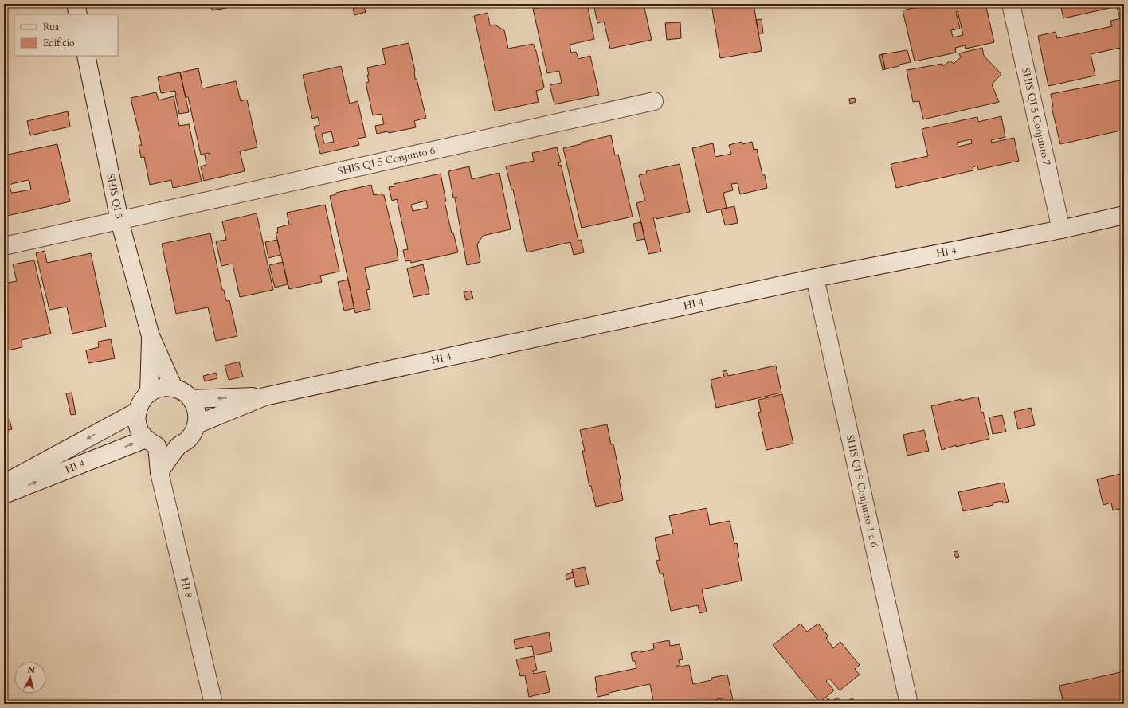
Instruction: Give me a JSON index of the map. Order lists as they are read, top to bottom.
{
  "streets": {
    "street": [
      "SHIS QI 5 Conjunto 7",
      "SHIS QI 5 Conjunto 6",
      "SHIS QI 5",
      "HI 4",
      "SHIS QI 5 Conjunto 1 a 6",
      "HI 8"
    ]
  },
  "crossings": [
    ["SHIS QI 5 Conjunto 7", "HI 4"],
    ["SHIS QI 5 Conjunto 6", "SHIS QI 5"],
    ["HI 4", "SHIS QI 5 Conjunto 1 a 6"],
    ["HI 4", "HI 8"]
  ],
  "legend": ["Rua", "Edifício"],
  "north": "top"
}
